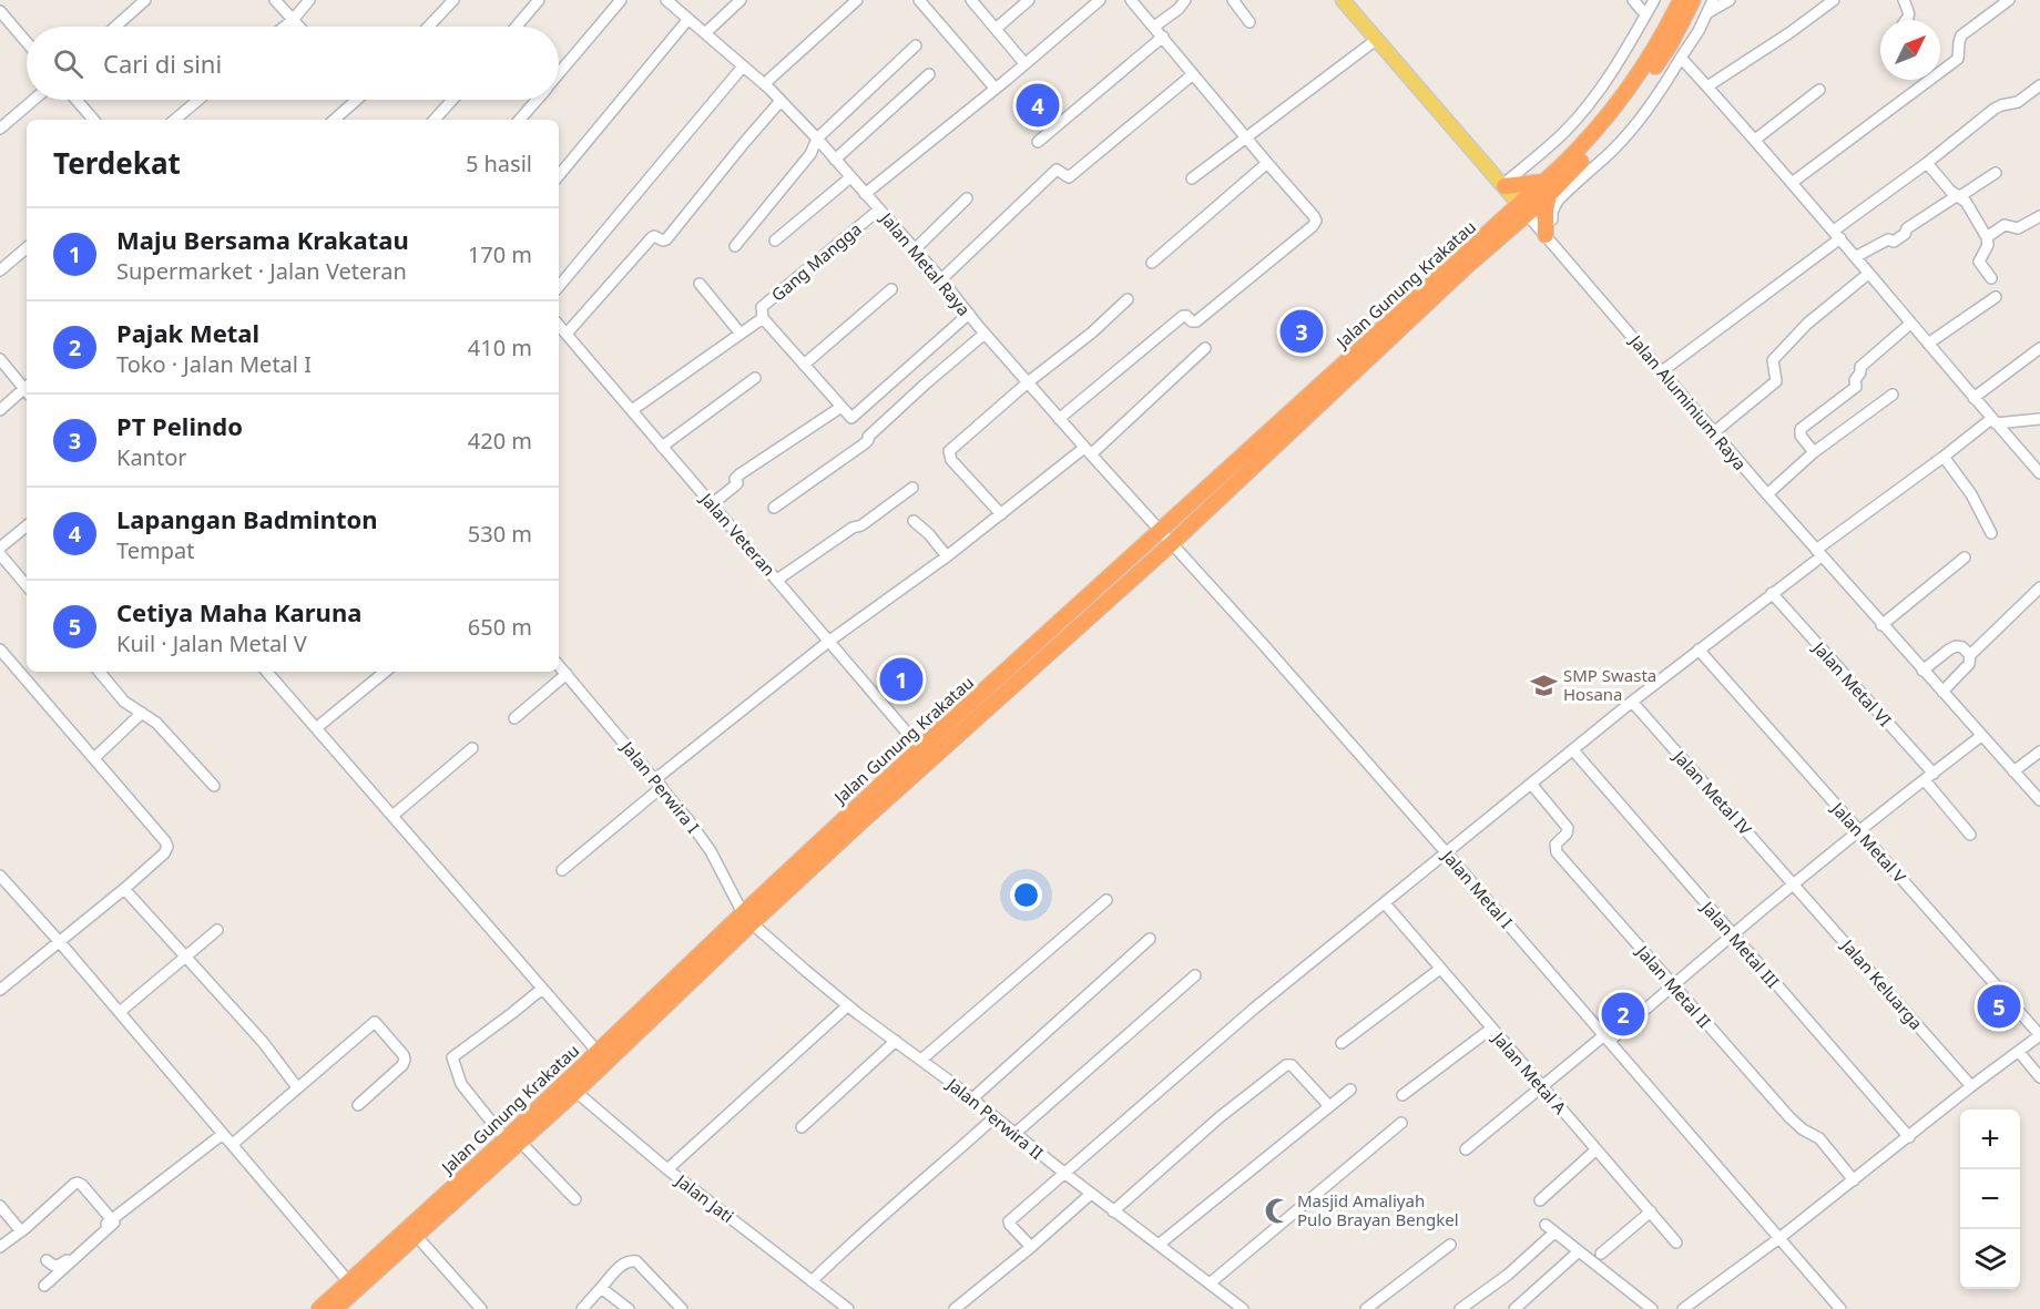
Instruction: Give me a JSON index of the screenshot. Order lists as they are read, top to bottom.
{
  "streets": {
    "highway": ["Jalan Gunung Krakatau"],
    "main road": ["Jalan Aluminium Raya"],
    "street": [
      "Gang Mangga",
      "Jalan Metal Raya",
      "Jalan Veteran",
      "Jalan Metal VI",
      "Jalan Perwira I",
      "Jalan Metal IV",
      "Jalan Metal V",
      "Jalan Metal I",
      "Jalan Metal III",
      "Jalan Keluarga",
      "Jalan Metal II",
      "Jalan Metal A",
      "Jalan Perwira II",
      "Jalan Jati"
    ]
  },
  "crossings": [
    ["Gang Mangga", "Jalan Metal Raya"],
    ["Jalan Metal Raya", "Jalan Gunung Krakatau"],
    ["Jalan Metal Raya", "Jalan Metal I"],
    ["Jalan Gunung Krakatau", "Jalan Aluminium Raya"],
    ["Jalan Gunung Krakatau", "Jalan Veteran"],
    ["Jalan Gunung Krakatau", "Jalan Perwira I"],
    ["Jalan Gunung Krakatau", "Jalan Metal I"],
    ["Jalan Gunung Krakatau", "Jalan Perwira II"],
    ["Jalan Gunung Krakatau", "Jalan Jati"],
    ["Jalan Perwira I", "Jalan Perwira II"],
    ["Jalan Metal IV", "Jalan Keluarga"]
  ],
  "places": {
    "school or university": ["SMP Swasta Hosana"],
    "mosque": ["Masjid Amaliyah Pulo Brayan Bengkel"]
  },
  "north": "top right",
  "page": {
    "search": "Cari di sini",
    "pins": [
      "4",
      "3",
      "1",
      "5",
      "2"
    ],
    "heading": ["Terdekat", "5 hasil"],
    "list": [
      {
        "mark": "1",
        "name": "Maju Bersama Krakatau",
        "note": "Supermarket · Jalan Veteran",
        "value": "170 m"
      },
      {
        "mark": "2",
        "name": "Pajak Metal",
        "note": "Toko · Jalan Metal I",
        "value": "410 m"
      },
      {
        "mark": "3",
        "name": "PT Pelindo",
        "note": "Kantor",
        "value": "420 m"
      },
      {
        "mark": "4",
        "name": "Lapangan Badminton",
        "note": "Tempat",
        "value": "530 m"
      },
      {
        "mark": "5",
        "name": "Cetiya Maha Karuna",
        "note": "Kuil · Jalan Metal V",
        "value": "650 m"
      }
    ],
    "map_buttons": ["+", "−"]
  }
}
